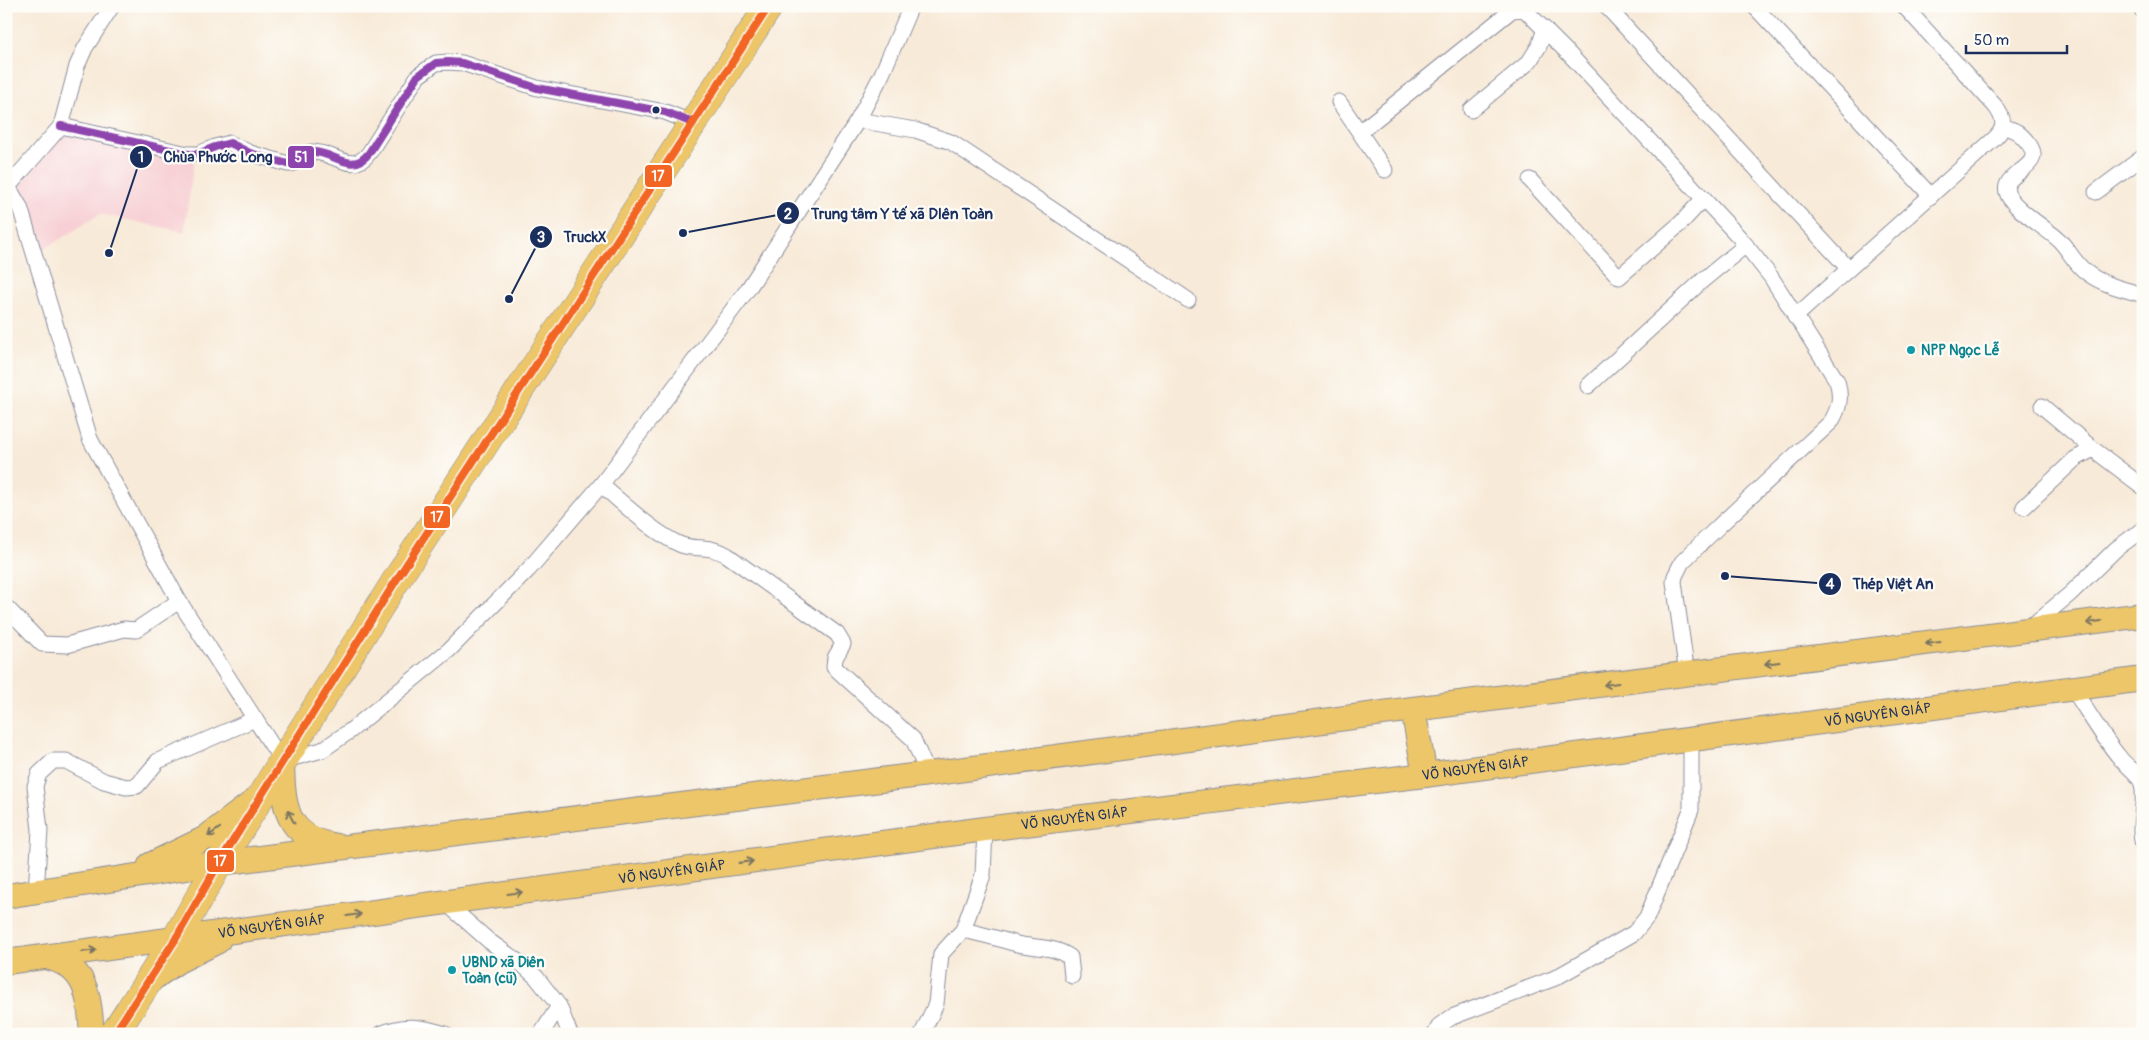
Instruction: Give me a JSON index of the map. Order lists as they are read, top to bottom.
{
  "streets": {
    "main road": ["VÕ NGUYÊN GIÁP"]
  },
  "places": [
    "Trung tâm Y tế xã DIên Toàn",
    "Chùa Phước Long",
    "TruckX",
    "NPP Ngọc Lễ",
    "Thép Việt An",
    "UBND xã Diên Toàn (cũ)"
  ],
  "lines": ["transit line 17", "transit line 51"],
  "scale_bar": "50 m"
}
